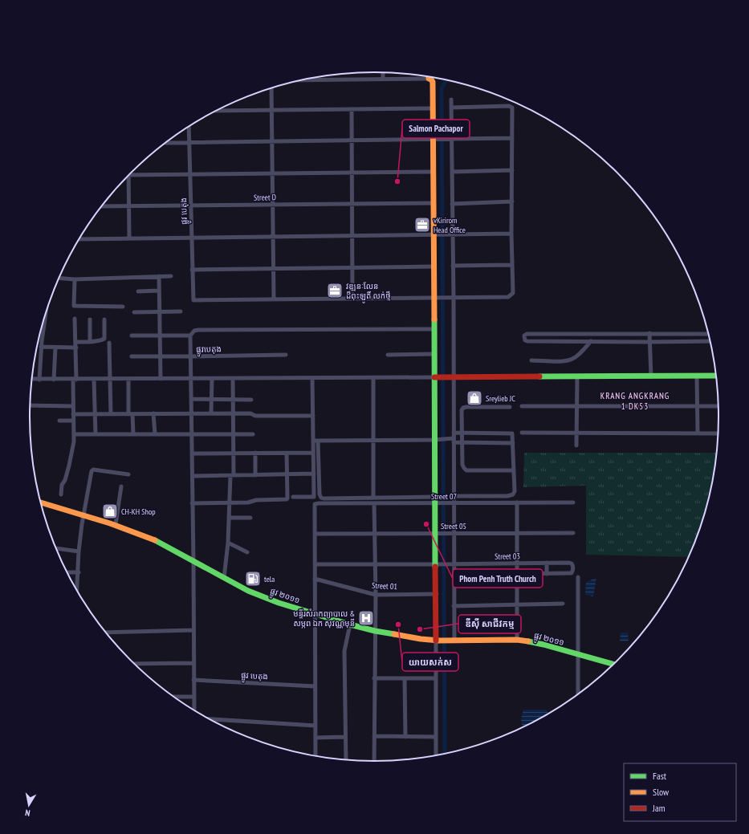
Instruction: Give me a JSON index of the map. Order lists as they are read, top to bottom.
{
  "streets": {
    "street": [
      "Street D",
      "ផ្លូវ បេតុង",
      "ផ្លូវបេតុង",
      "Street 07",
      "Street 05",
      "Street 03",
      "Street 01",
      "ផ្លូវ ២០១១"
    ]
  },
  "crossings": [
    ["Street D", "ផ្លូវ បេតុង"],
    ["Street 07", "Street 05"]
  ],
  "districts": ["KRANG ANGKRANG 1 DK53"],
  "places": {
    "other": [
      "Salmon Pachapor",
      "Phom Penh Truth Church",
      "យាយសក់ស",
      "ឌីស៊ី សាជីវកម្ម"
    ],
    "office": ["vKirirom Head Office", "វឌ្ឍនៈលែន ដីពុះឡូតិ៍ លក់ថ្មី"],
    "shop": ["Sreylieb JC", "CH-KH Shop"],
    "fuel station": ["tela"],
    "hospital": ["មន្ទីរសំរាកព្យាបាល & សម្ភព ឯក សុវណ្ណមុនី"]
  },
  "legend": ["Fast", "Slow", "Jam"],
  "north": "bottom"
}
